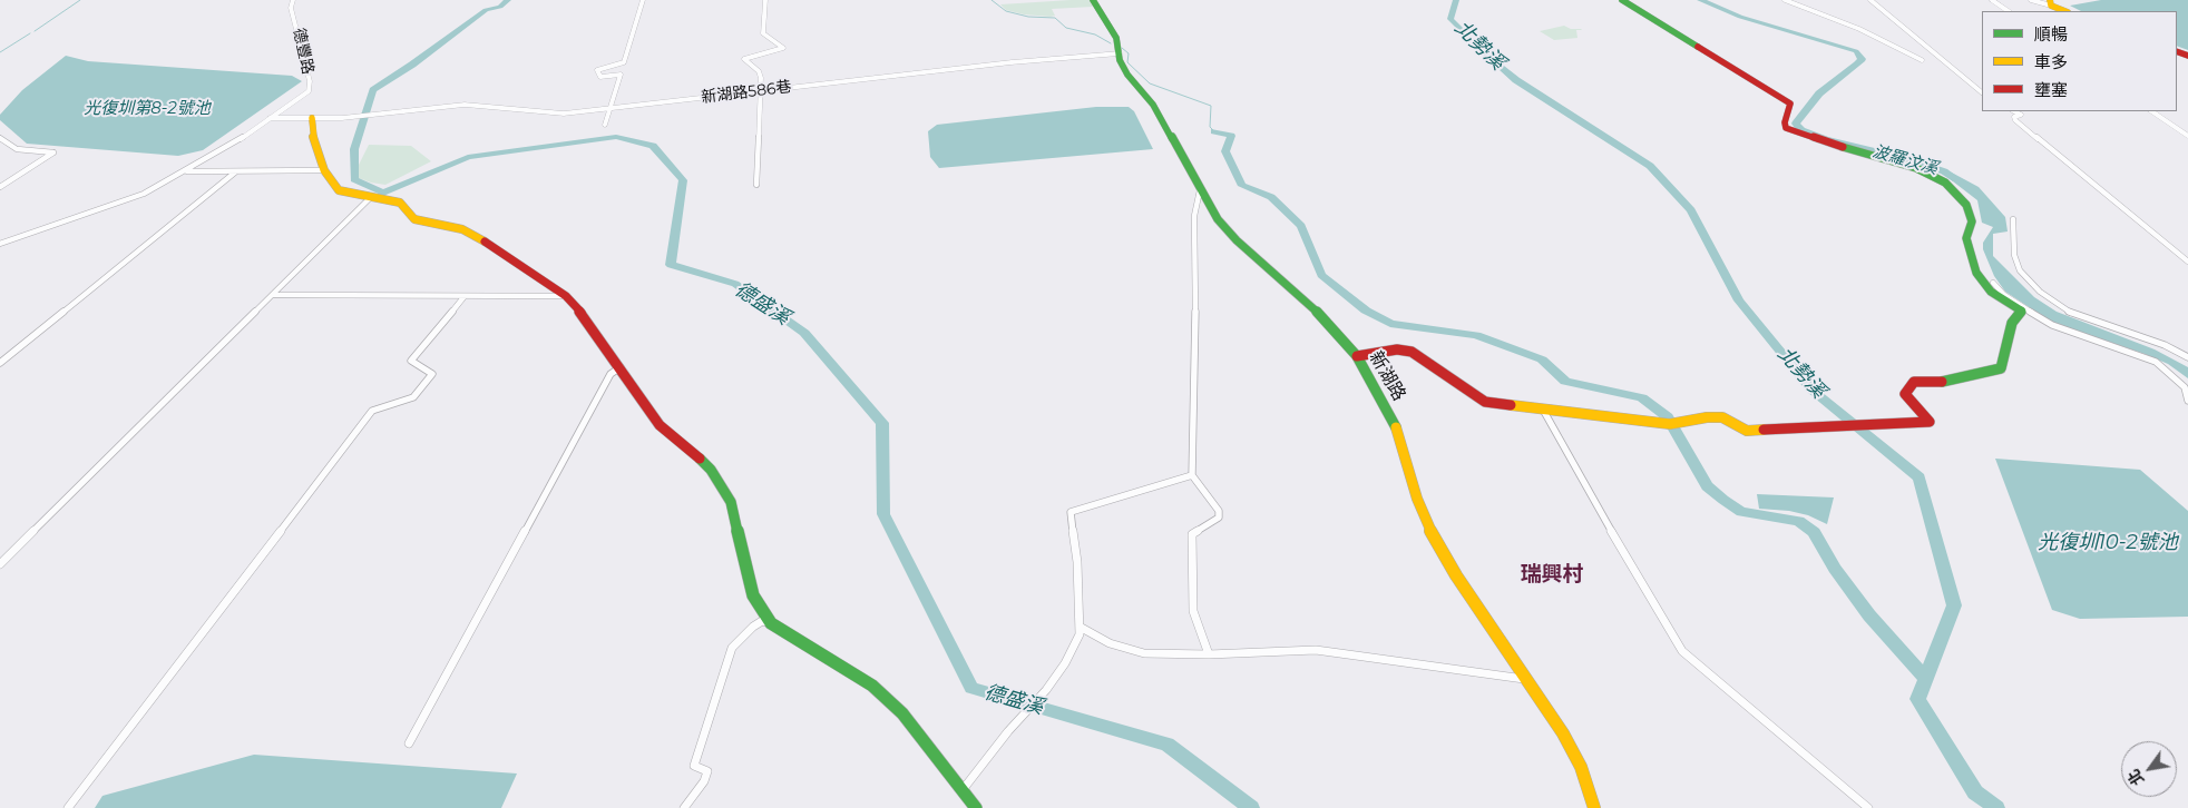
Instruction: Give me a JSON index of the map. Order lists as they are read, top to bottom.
{
  "streets": {
    "street": ["德豐路", "新湖路586巷", "新湖路"]
  },
  "crossings": [
    ["新湖路586巷", "新湖路"]
  ],
  "districts": ["瑞興村"],
  "water": [
    "北勢溪",
    "光復圳第8-2號池",
    "波羅汶溪",
    "德盛溪",
    "光復圳10-2號池"
  ],
  "legend": ["順暢", "車多", "壅塞"],
  "north": "bottom left"
}
